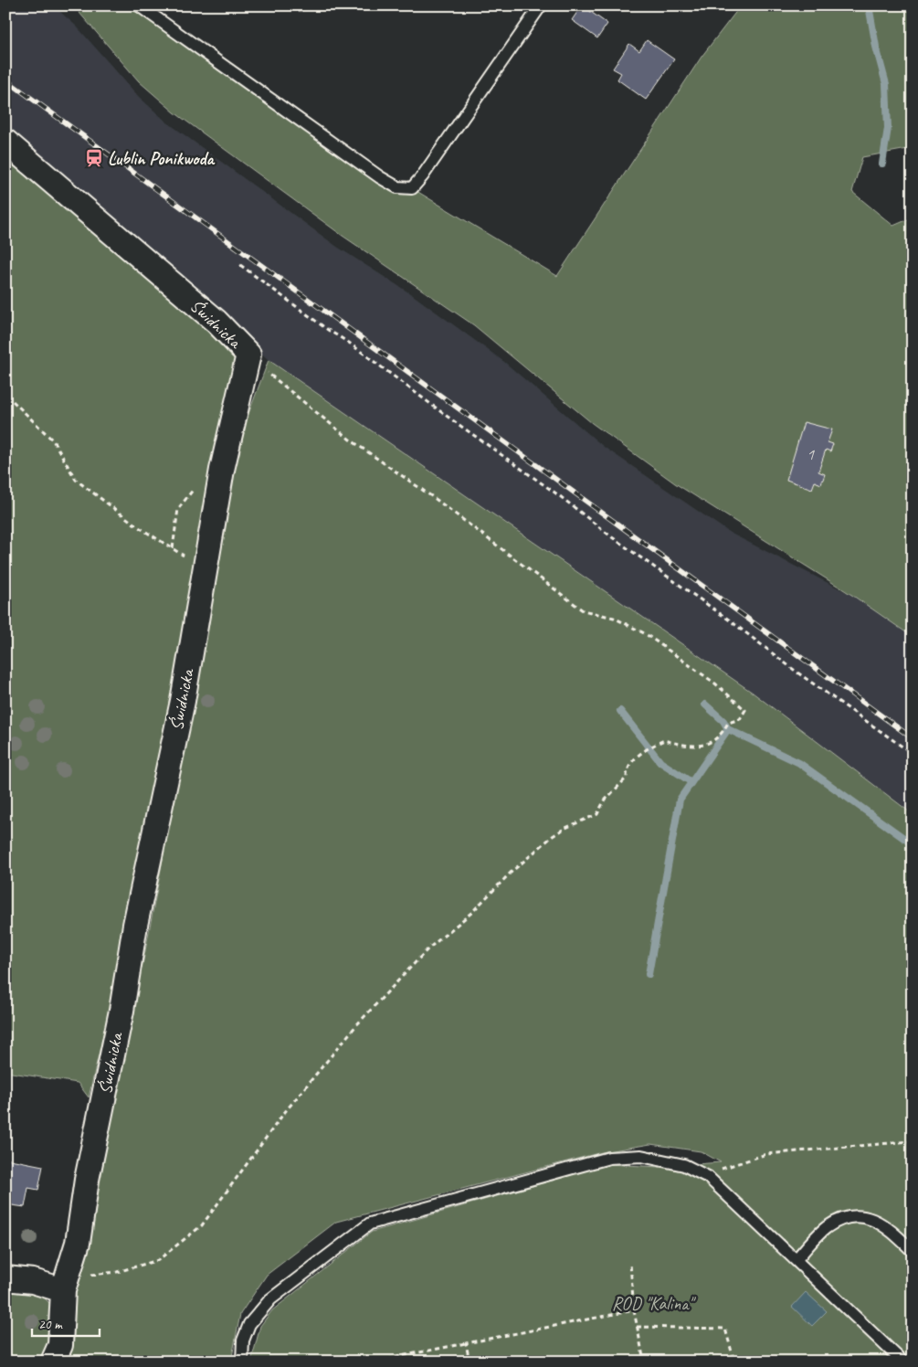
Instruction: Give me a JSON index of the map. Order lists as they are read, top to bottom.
{
  "streets": {
    "street": ["Świdnicka"]
  },
  "parks": ["ROD \"Kalina\""],
  "places": {
    "station": ["Lublin Ponikwoda"]
  },
  "house_numbers": ["1"],
  "scale_bar": "20 m"
}
